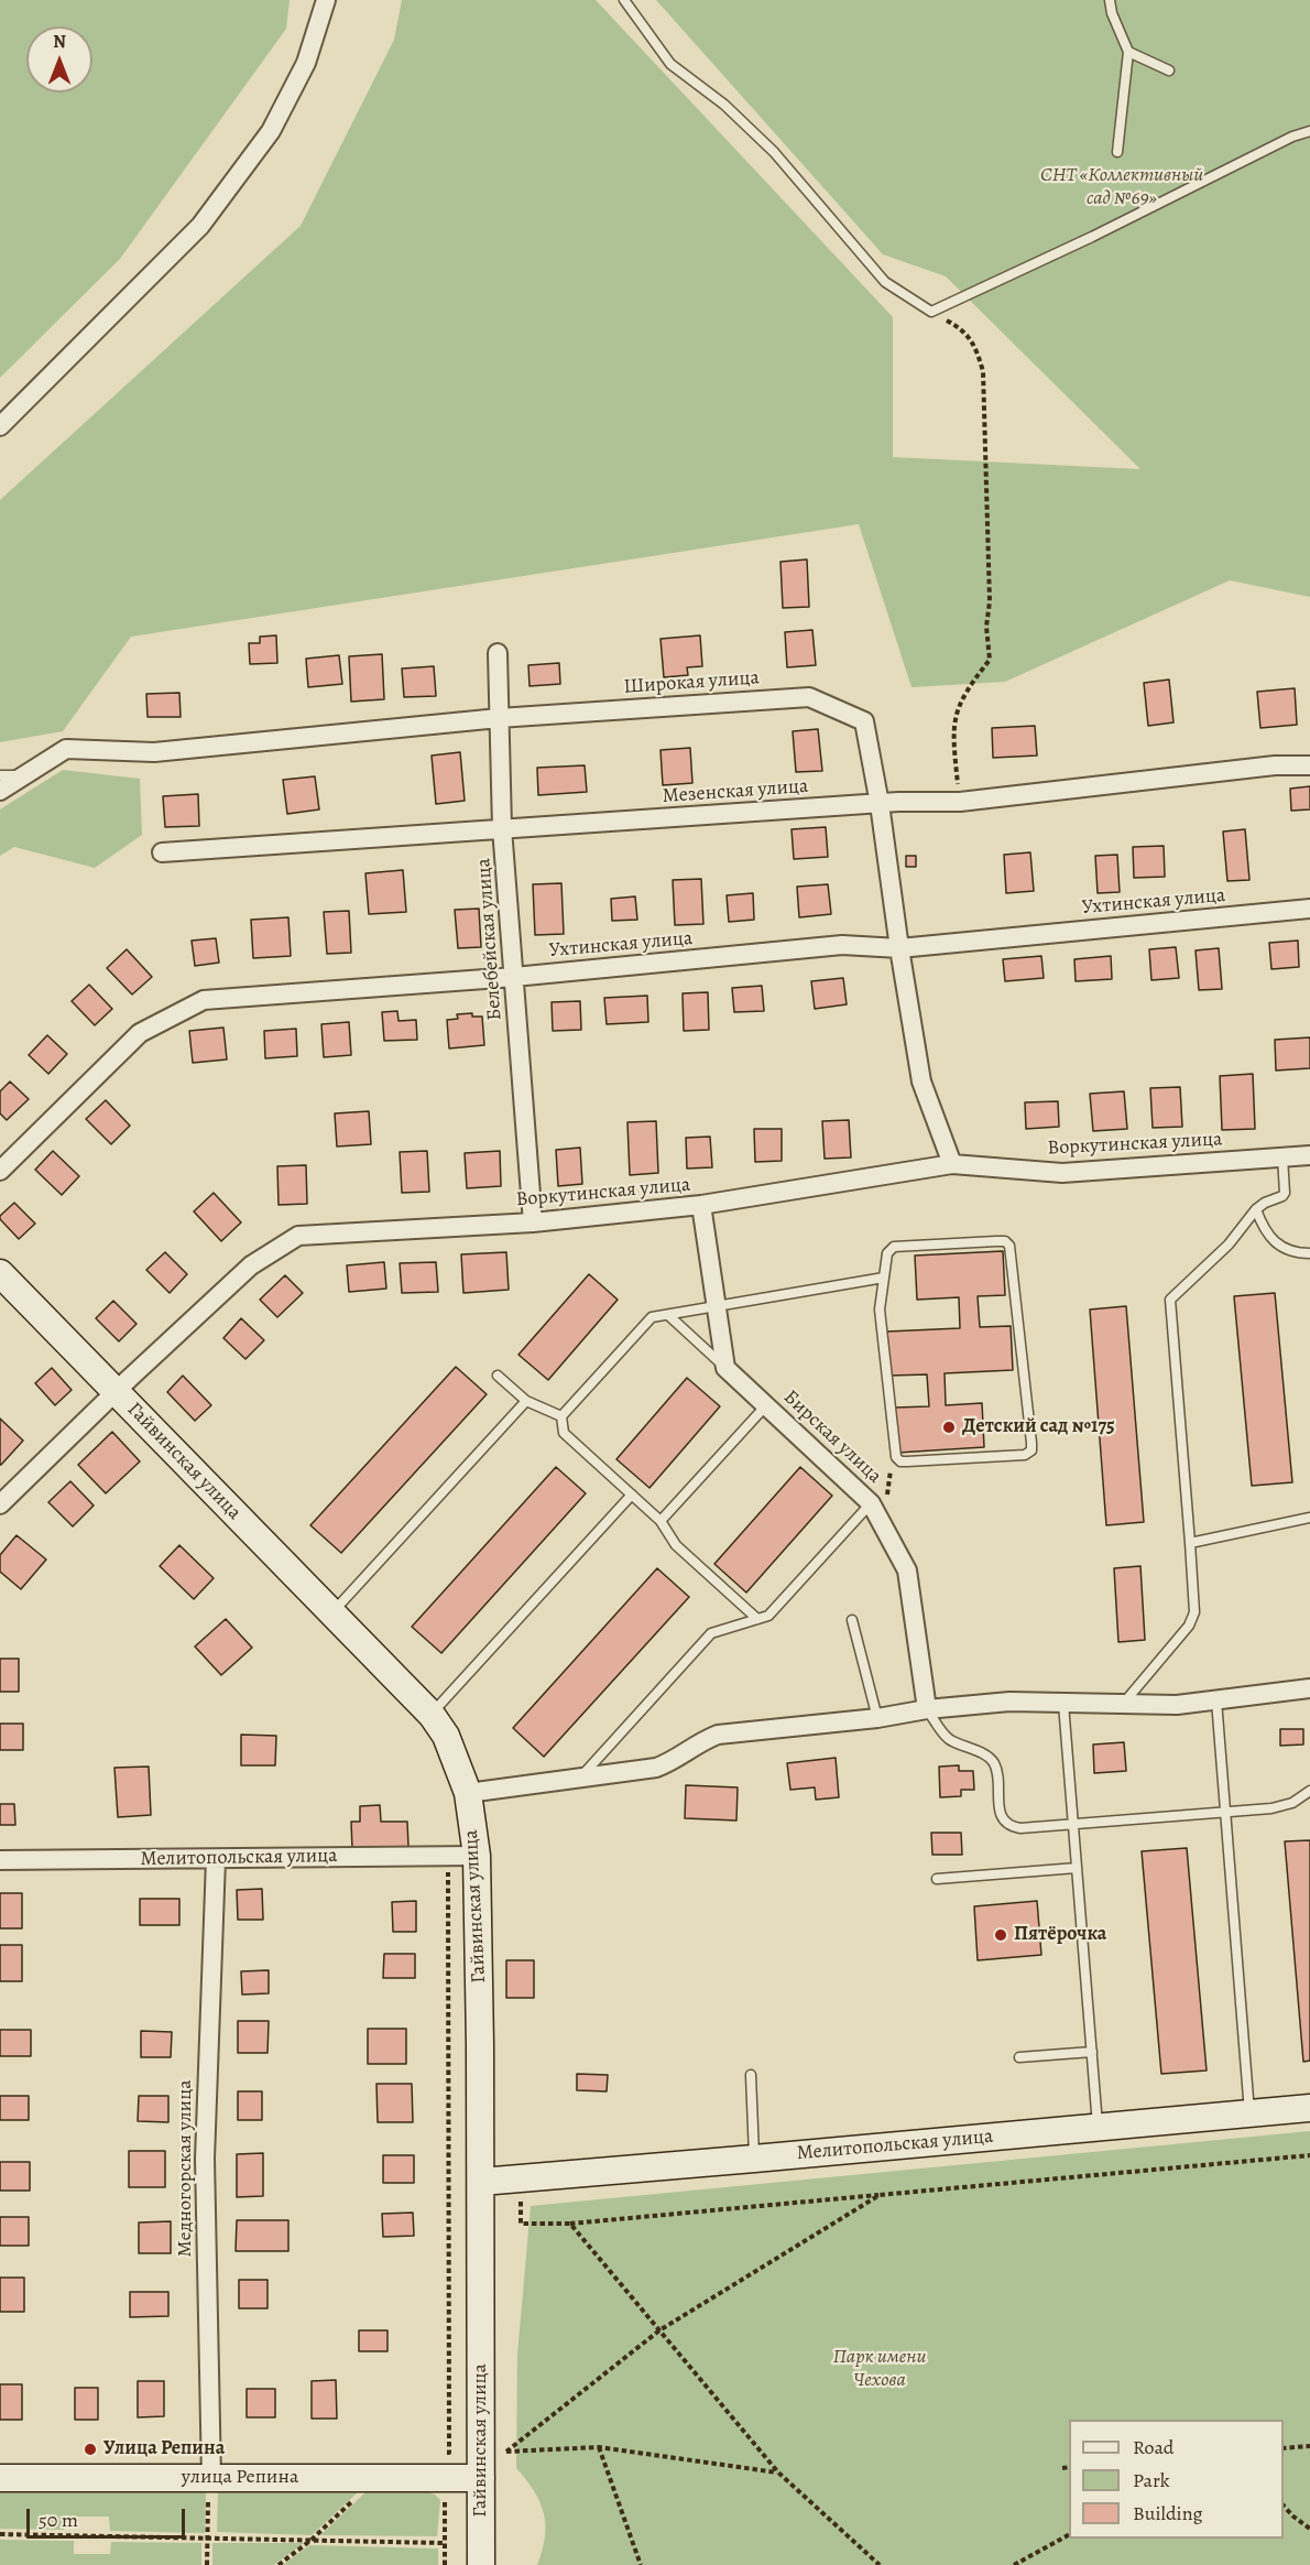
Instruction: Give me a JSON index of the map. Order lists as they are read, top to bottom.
{
  "streets": {
    "main road": ["Гайвинская улица", "Мелитопольская улица", "улица Репина"],
    "street": [
      "Широкая улица",
      "Мезенская улица",
      "Ухтинская улица",
      "Белебейская улица",
      "Воркутинская улица",
      "Бирская улица",
      "Медногорская улица"
    ]
  },
  "crossings": [
    ["Широкая улица", "Мезенская улица"],
    ["Широкая улица", "Ухтинская улица"],
    ["Широкая улица", "Белебейская улица"],
    ["Широкая улица", "Воркутинская улица"],
    ["Мезенская улица", "Белебейская улица"],
    ["Ухтинская улица", "Белебейская улица"],
    ["Белебейская улица", "Воркутинская улица"],
    ["Воркутинская улица", "Гайвинская улица"],
    ["Гайвинская улица", "Мелитопольская улица"],
    ["Гайвинская улица", "улица Репина"],
    ["Мелитопольская улица", "Медногорская улица"],
    ["Медногорская улица", "улица Репина"]
  ],
  "parks": ["СНТ «Коллективный сад №69»", "Парк имени Чехова"],
  "places": ["Детский сад №175", "Пятёрочка", "Улица Репина"],
  "legend": ["Road", "Park", "Building"],
  "scale_bar": "50 m",
  "north": "top"
}
